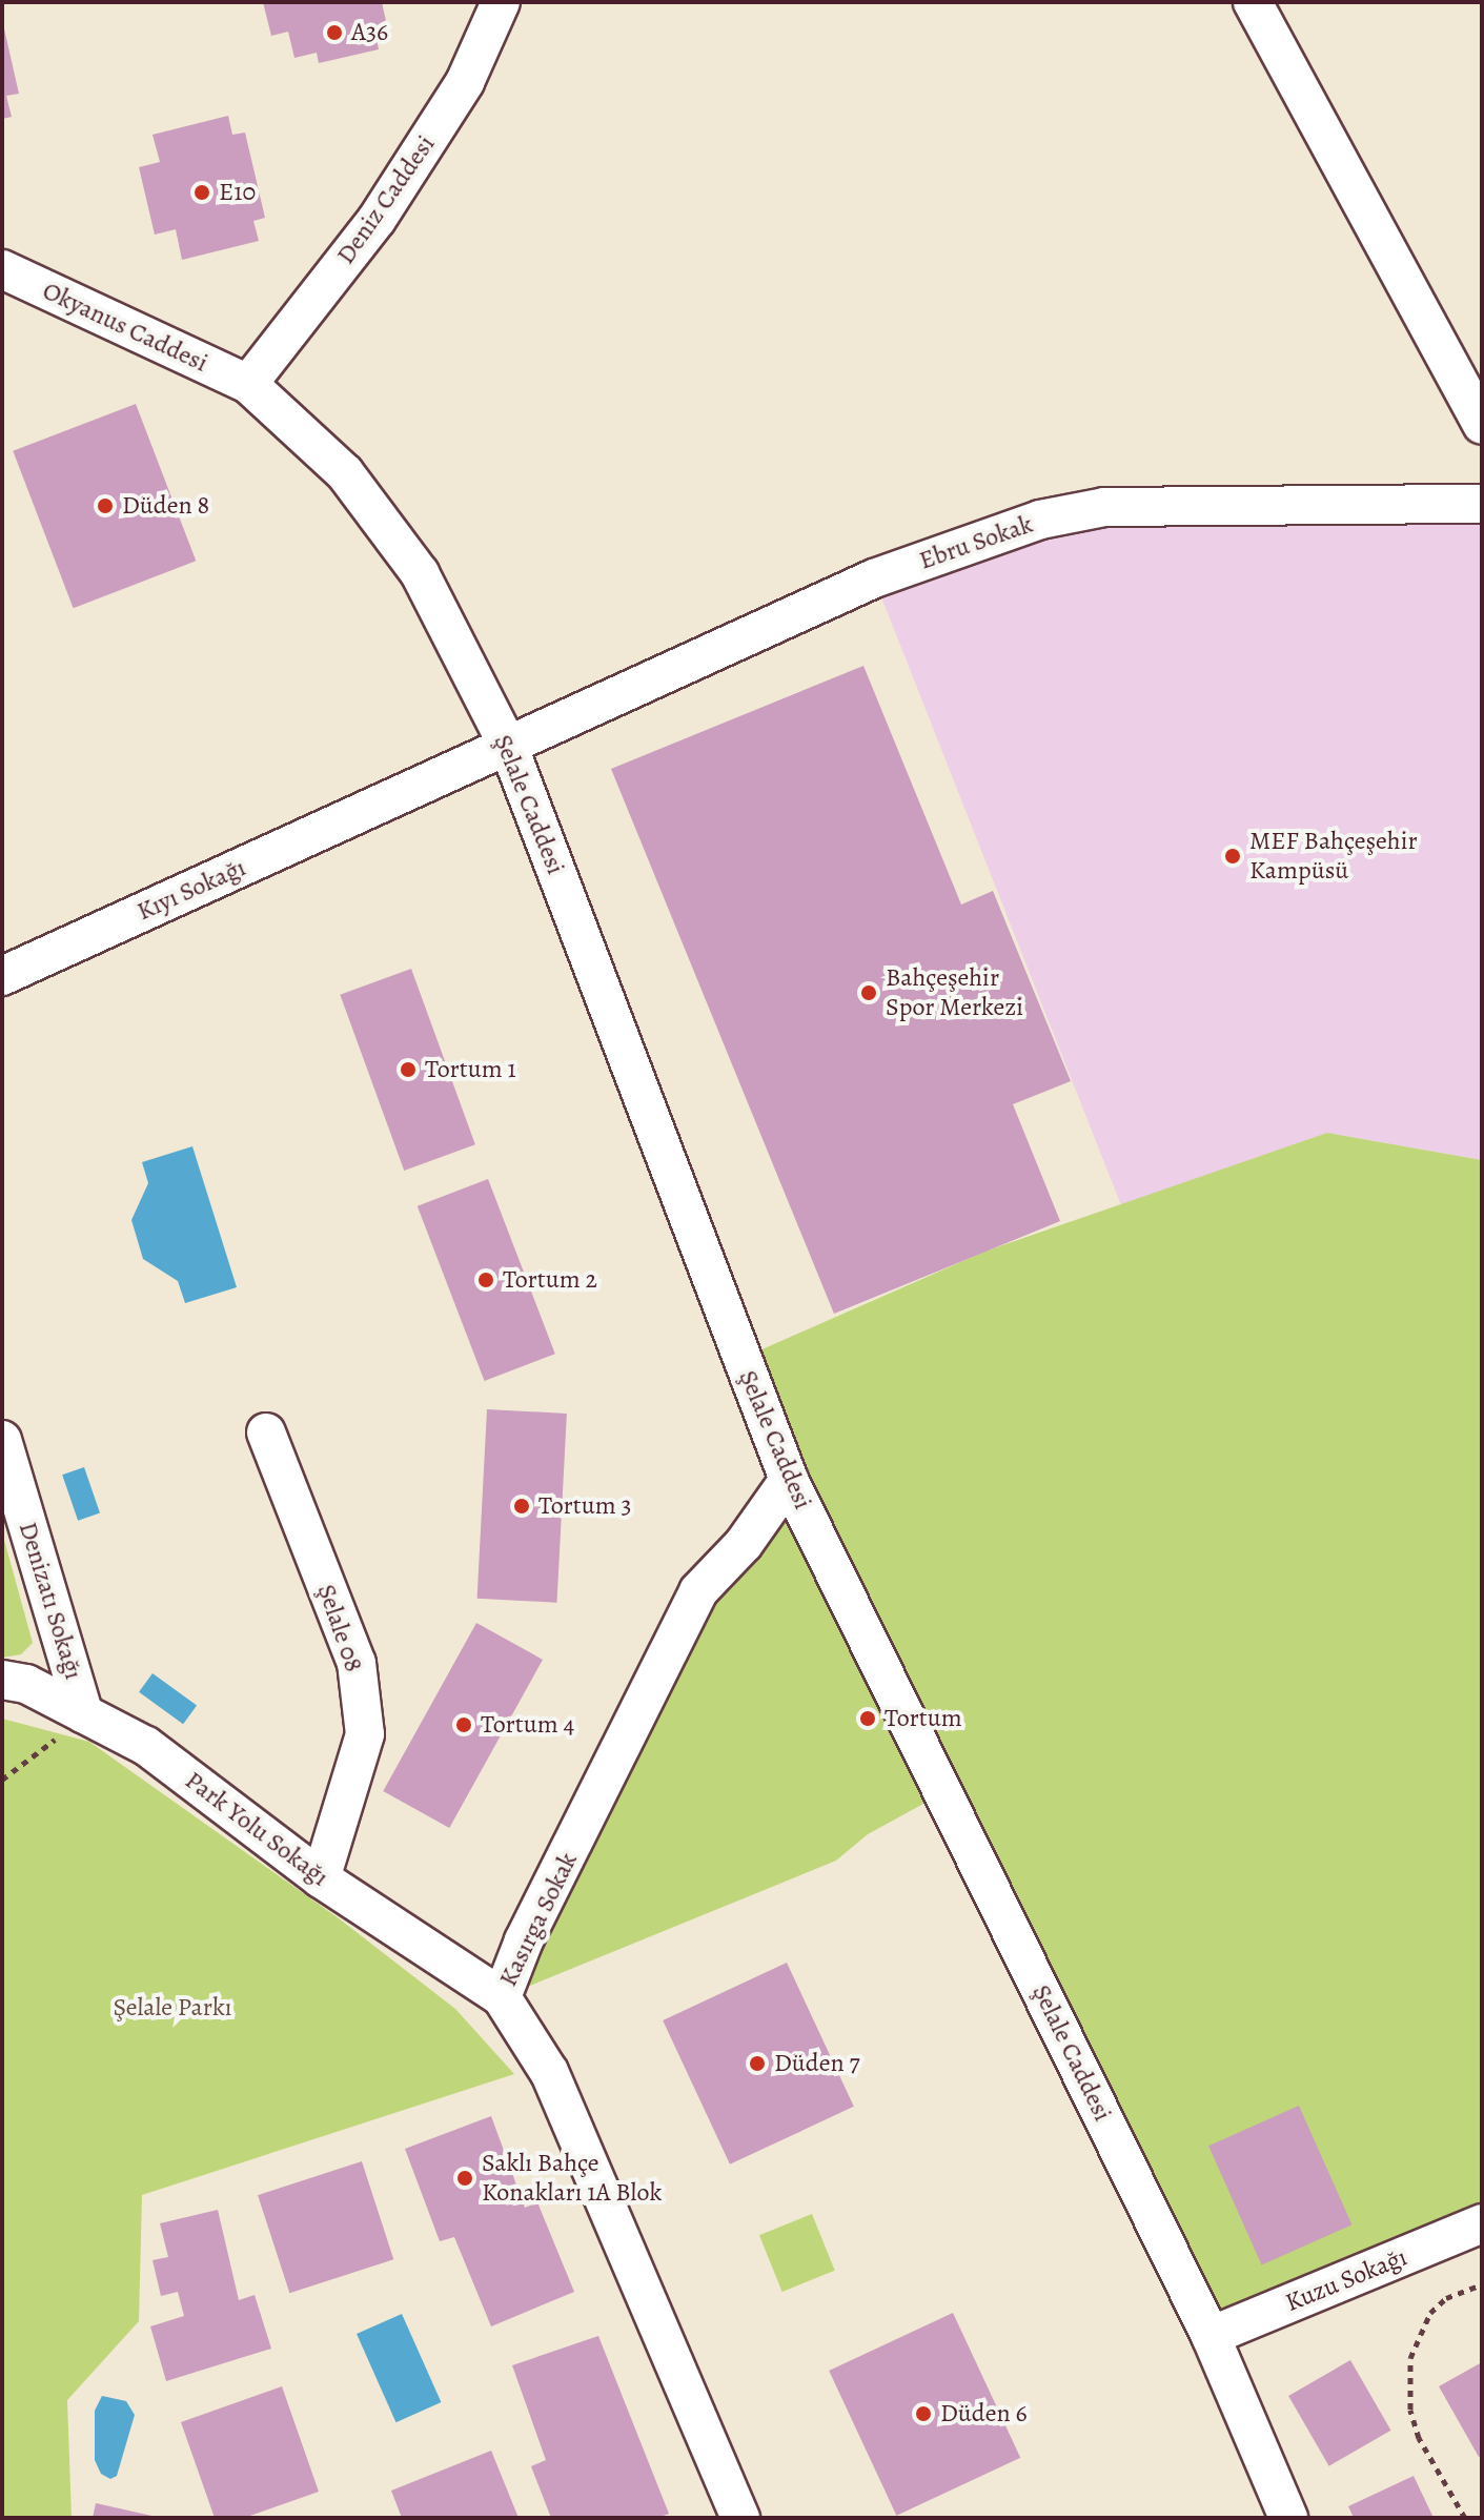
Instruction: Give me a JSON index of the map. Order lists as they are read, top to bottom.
{
  "streets": {
    "street": [
      "Deniz Caddesi",
      "Okyanus Caddesi",
      "Ebru Sokak",
      "Şelale Caddesi",
      "Kıyı Sokağı",
      "Denizatı Sokağı",
      "Şelale 08",
      "Park Yolu Sokağı",
      "Kasırga Sokak",
      "Kuzu Sokağı"
    ]
  },
  "crossings": [
    ["Deniz Caddesi", "Okyanus Caddesi"],
    ["Deniz Caddesi", "Şelale Caddesi"],
    ["Okyanus Caddesi", "Şelale Caddesi"],
    ["Ebru Sokak", "Şelale Caddesi"],
    ["Ebru Sokak", "Kıyı Sokağı"],
    ["Şelale Caddesi", "Kasırga Sokak"],
    ["Şelale Caddesi", "Kuzu Sokağı"],
    ["Denizatı Sokağı", "Park Yolu Sokağı"],
    ["Şelale 08", "Park Yolu Sokağı"],
    ["Park Yolu Sokağı", "Kasırga Sokak"]
  ],
  "parks": ["Şelale Parkı"],
  "places": [
    "A36",
    "E10",
    "Düden 8",
    "MEF Bahçeşehir Kampüsü",
    "Bahçeşehir Spor Merkezi",
    "Tortum 1",
    "Tortum 2",
    "Tortum 3",
    "Tortum",
    "Tortum 4",
    "Düden 7",
    "Saklı Bahçe Konakları 1A Blok",
    "Düden 6"
  ]
}
